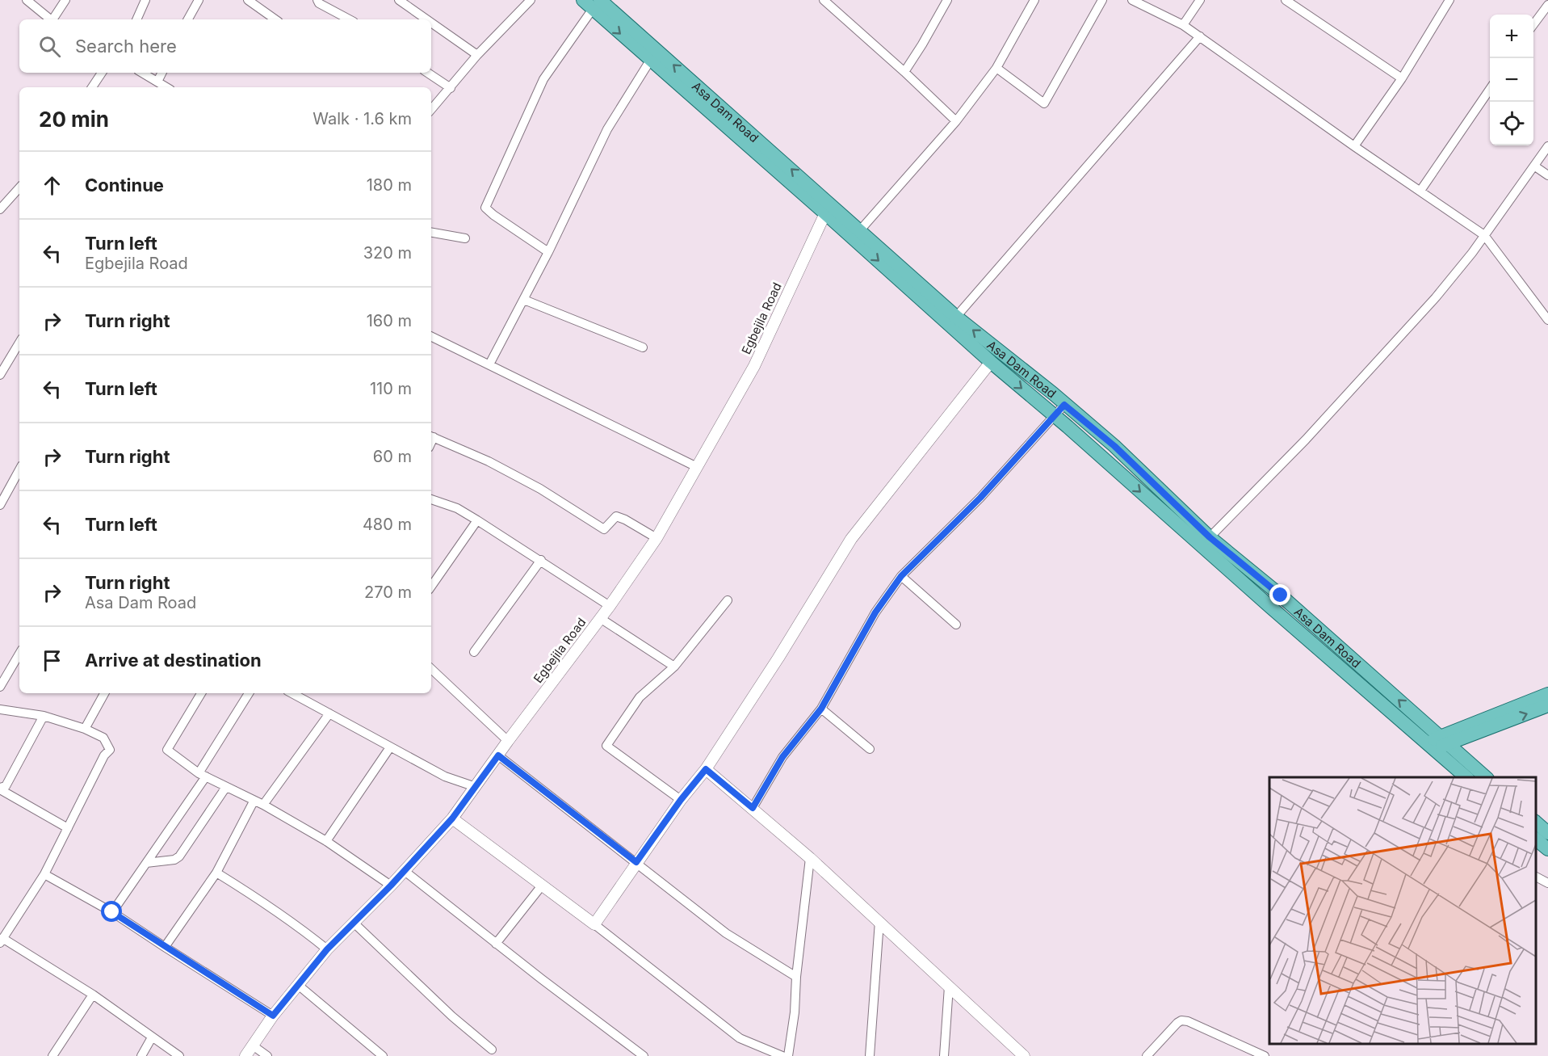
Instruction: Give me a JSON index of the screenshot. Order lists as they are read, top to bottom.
{
  "streets": {
    "main road": ["Asa Dam Road"],
    "street": ["Egbejila Road"]
  },
  "crossings": [
    ["Asa Dam Road", "Egbejila Road"]
  ],
  "page": {
    "map_buttons": ["+", "−"],
    "search": "Search here",
    "heading": ["20 min", "Walk · 1.6 km"],
    "list": [
      ["Continue", "180 m"],
      ["Turn left", "Egbejila Road", "320 m"],
      ["Turn right", "160 m"],
      ["Turn left", "110 m"],
      ["Turn right", "60 m"],
      ["Turn left", "480 m"],
      ["Turn right", "Asa Dam Road", "270 m"],
      "Arrive at destination"
    ]
  }
}
